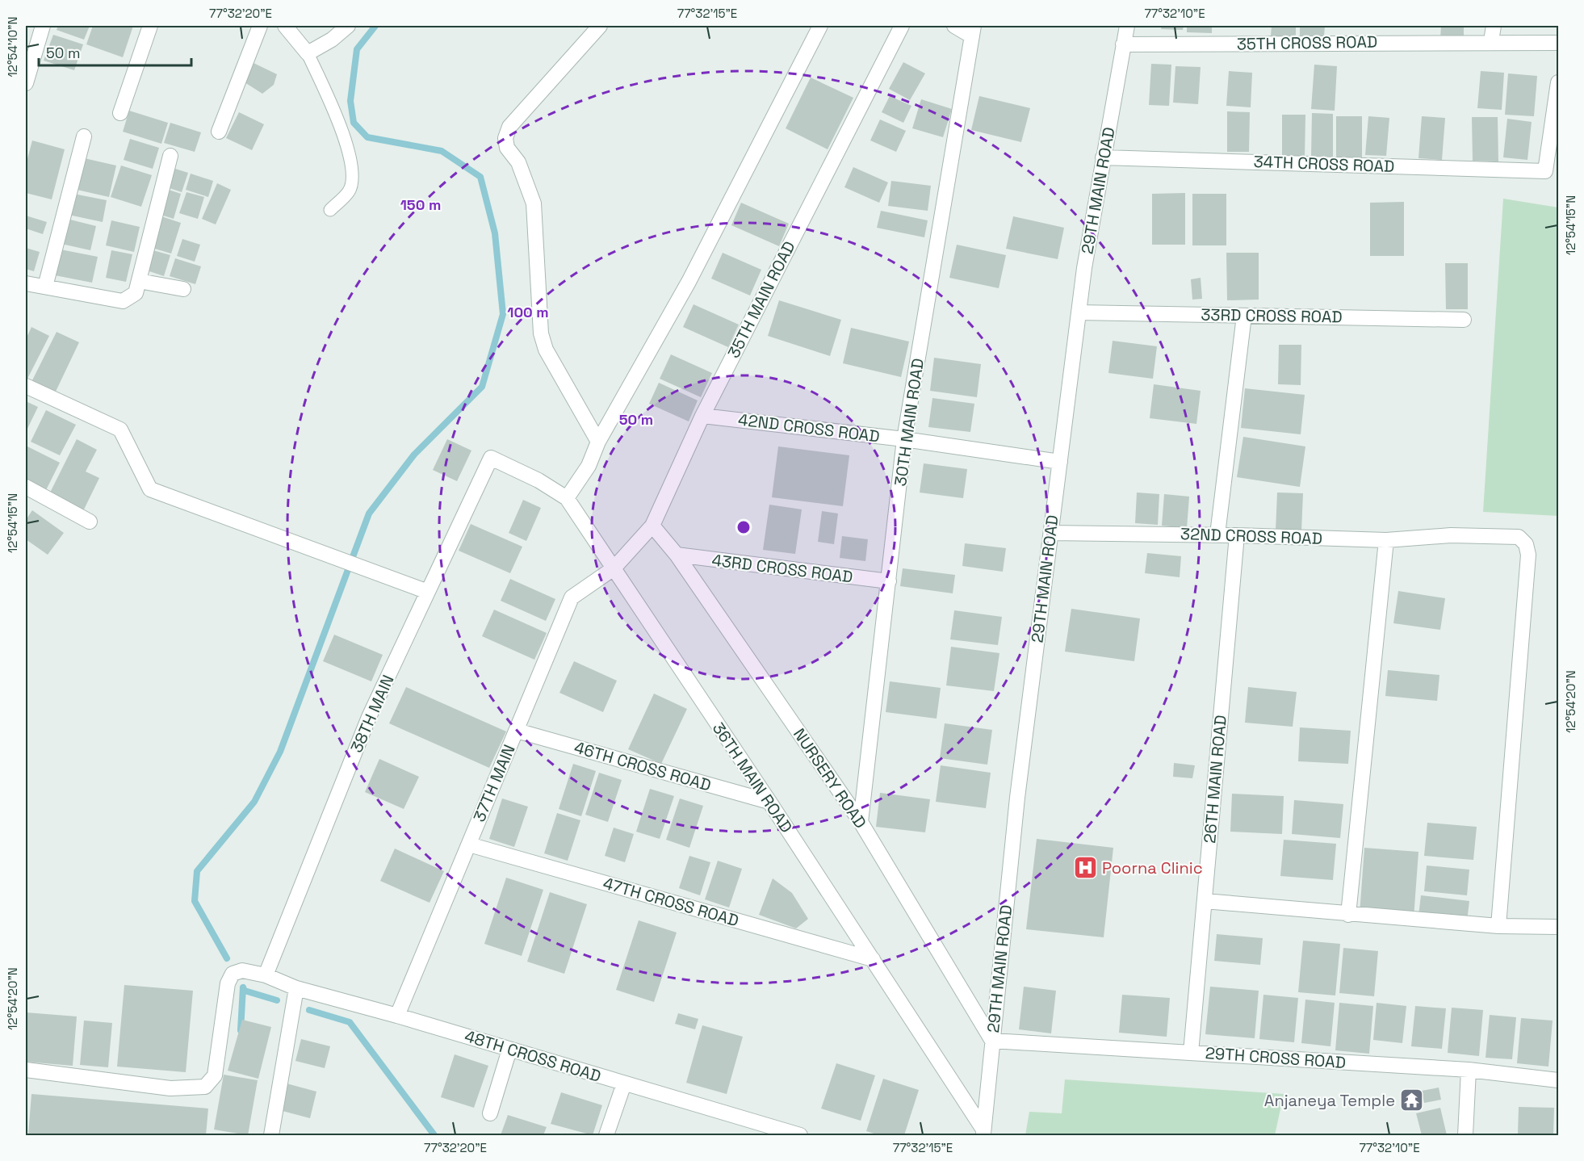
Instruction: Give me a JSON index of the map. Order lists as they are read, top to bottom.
{
  "streets": {
    "street": [
      "35TH CROSS ROAD",
      "34TH CROSS ROAD",
      "29TH MAIN ROAD",
      "35TH MAIN ROAD",
      "33RD CROSS ROAD",
      "30TH MAIN ROAD",
      "42ND CROSS ROAD",
      "32ND CROSS ROAD",
      "43RD CROSS ROAD",
      "38TH MAIN",
      "46TH CROSS ROAD",
      "36TH MAIN ROAD",
      "NURSERY ROAD",
      "26TH MAIN ROAD",
      "37TH MAIN",
      "47TH CROSS ROAD",
      "48TH CROSS ROAD",
      "29TH CROSS ROAD"
    ]
  },
  "crossings": [
    ["35TH CROSS ROAD", "29TH MAIN ROAD"],
    ["34TH CROSS ROAD", "29TH MAIN ROAD"],
    ["29TH MAIN ROAD", "33RD CROSS ROAD"],
    ["29TH MAIN ROAD", "42ND CROSS ROAD"],
    ["29TH MAIN ROAD", "32ND CROSS ROAD"],
    ["29TH MAIN ROAD", "36TH MAIN ROAD"],
    ["29TH MAIN ROAD", "NURSERY ROAD"],
    ["29TH MAIN ROAD", "29TH CROSS ROAD"],
    ["35TH MAIN ROAD", "42ND CROSS ROAD"],
    ["35TH MAIN ROAD", "36TH MAIN ROAD"],
    ["35TH MAIN ROAD", "NURSERY ROAD"],
    ["35TH MAIN ROAD", "37TH MAIN"],
    ["30TH MAIN ROAD", "42ND CROSS ROAD"],
    ["30TH MAIN ROAD", "43RD CROSS ROAD"],
    ["30TH MAIN ROAD", "NURSERY ROAD"],
    ["32ND CROSS ROAD", "26TH MAIN ROAD"],
    ["43RD CROSS ROAD", "NURSERY ROAD"],
    ["38TH MAIN", "36TH MAIN ROAD"],
    ["38TH MAIN", "48TH CROSS ROAD"],
    ["46TH CROSS ROAD", "36TH MAIN ROAD"],
    ["46TH CROSS ROAD", "37TH MAIN"],
    ["36TH MAIN ROAD", "37TH MAIN"],
    ["36TH MAIN ROAD", "47TH CROSS ROAD"],
    ["NURSERY ROAD", "29TH CROSS ROAD"],
    ["26TH MAIN ROAD", "29TH CROSS ROAD"],
    ["37TH MAIN", "47TH CROSS ROAD"],
    ["37TH MAIN", "48TH CROSS ROAD"]
  ],
  "places": {
    "hospital": ["Poorna Clinic"],
    "temple": ["Anjaneya Temple"]
  },
  "scale_bar": "50 m",
  "coordinates": [
    "77°32'20\"E",
    "77°32'15\"E",
    "77°32'10\"E",
    "12°54'10\"N",
    "12°54'15\"N",
    "12°54'20\"N"
  ],
  "rings": ["150 m", "100 m", "50 m"]
}
